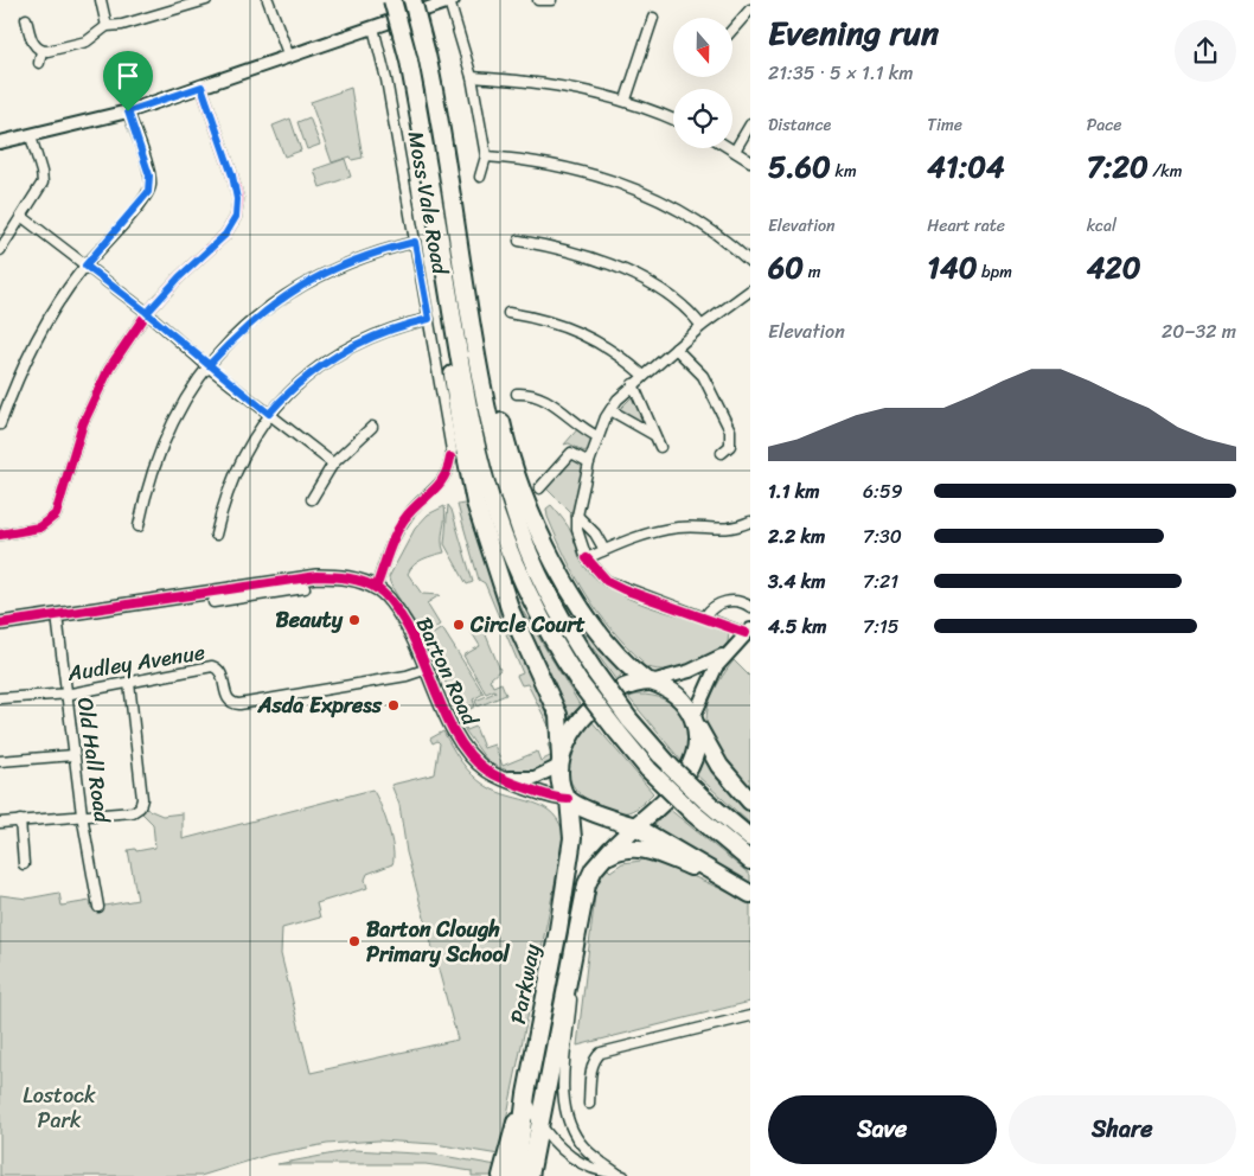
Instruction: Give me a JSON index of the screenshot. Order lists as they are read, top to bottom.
{
  "streets": {
    "highway": ["Parkway"],
    "street": [
      "Moss Vale Road",
      "Audley Avenue",
      "Barton Road",
      "Old Hall Road"
    ]
  },
  "crossings": [
    ["Moss Vale Road", "Barton Road"],
    ["Audley Avenue", "Barton Road"],
    ["Audley Avenue", "Old Hall Road"],
    ["Barton Road", "Old Hall Road"],
    ["Barton Road", "Parkway"]
  ],
  "parks": ["Lostock Park"],
  "places": [
    "Beauty",
    "Circle Court",
    "Asda Express",
    "Barton Clough Primary School"
  ],
  "north": "bottom",
  "page": {
    "heading": ["Evening run", "21:35 · 5 × 1.1 km"],
    "stats": [
      ["Distance", "5.60 km"],
      ["Time", "41:04"],
      ["Pace", "7:20 /km"],
      ["Elevation", "60 m"],
      ["Heart rate", "140 bpm"],
      ["kcal", "420"]
    ],
    "chart": ["Elevation", "20–32 m"],
    "list": [
      {
        "name": "1.1 km",
        "note": "6:59"
      },
      {
        "name": "2.2 km",
        "note": "7:30"
      },
      {
        "name": "3.4 km",
        "note": "7:21"
      },
      {
        "name": "4.5 km",
        "note": "7:15"
      }
    ],
    "buttons": ["Save", "Share"]
  }
}
